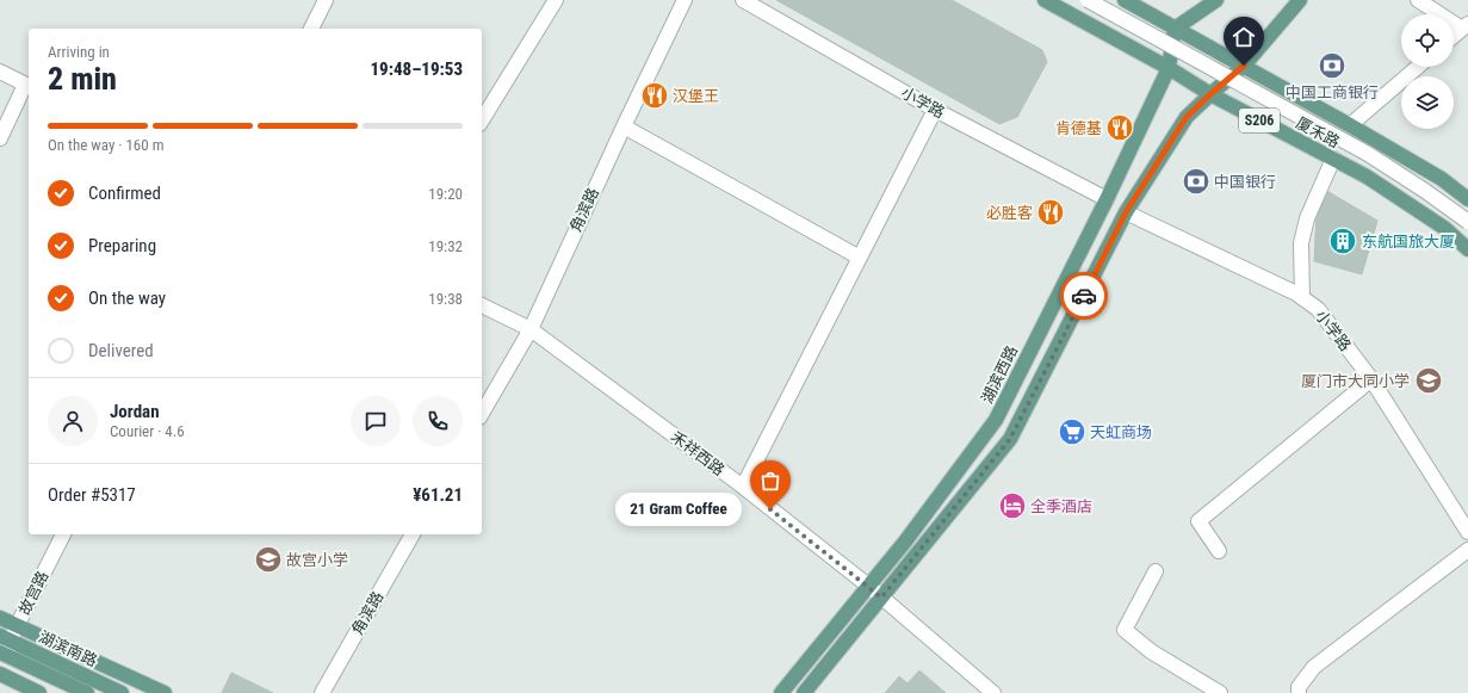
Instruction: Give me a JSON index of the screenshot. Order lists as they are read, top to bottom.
{
  "streets": {
    "main road": [
      "S206",
      "厦禾路",
      "湖滨西路",
      "湖滨南路"
    ],
    "street": [
      "小学路",
      "角滨路",
      "禾祥西路",
      "故宫路"
    ]
  },
  "crossings": [
    ["小学路", "湖滨西路"],
    ["厦禾路", "湖滨西路"],
    ["角滨路", "禾祥西路"],
    ["湖滨西路", "禾祥西路"],
    ["故宫路", "湖滨南路"]
  ],
  "places": {
    "bank": ["中国工商银行", "中国银行"],
    "restaurant": ["汉堡王", "肯德基", "必胜客"],
    "building": ["东航国旅大厦"],
    "school or university": ["厦门市大同小学", "故宫小学"],
    "supermarket": ["天虹商场"],
    "hotel": ["全季酒店"],
    "other": ["21 Gram Coffee"]
  },
  "page": {
    "heading": ["2 min", "Arriving in", "19:48–19:53"],
    "panel": [
      "Jordan",
      "Courier · 4.6",
      "Order #5317",
      "¥61.21"
    ],
    "bar": "On the way · 160 m",
    "list": [
      ["Confirmed", "19:20"],
      ["Preparing", "19:32"],
      ["On the way", "19:38"],
      "Delivered"
    ],
    "bubble": "21 Gram Coffee"
  }
}
